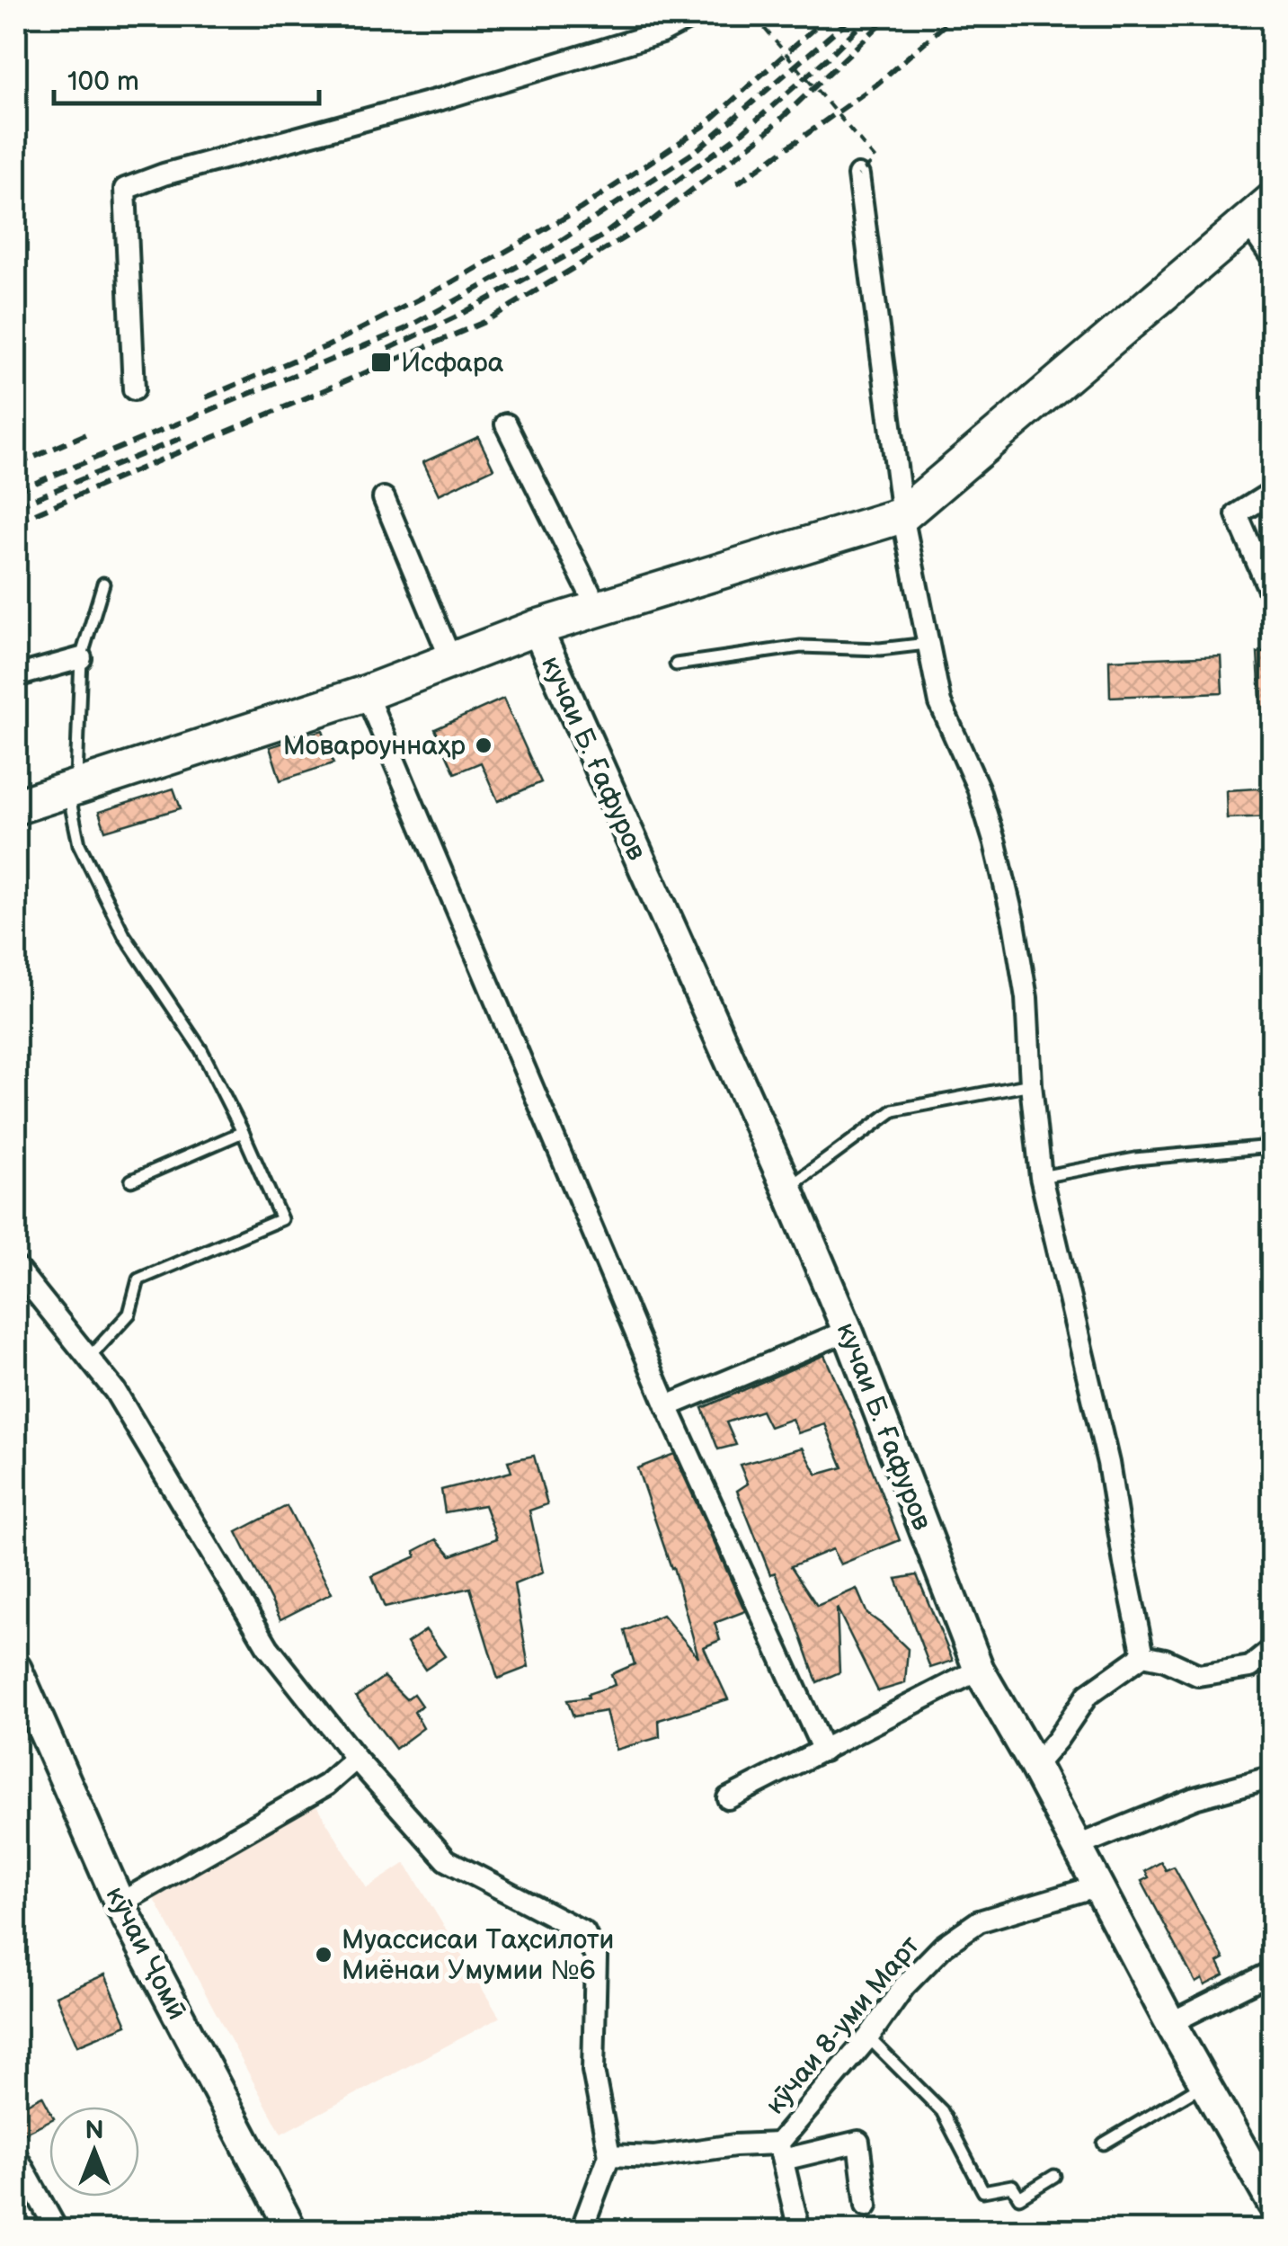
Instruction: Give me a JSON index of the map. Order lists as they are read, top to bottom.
{
  "streets": {
    "street": ["кучаи Б. Ғафуров", "кӯчаи Ҷомӣ", "кӯчаи 8-уми Март"]
  },
  "crossings": [
    ["кучаи Б. Ғафуров", "кӯчаи 8-уми Март"]
  ],
  "places": {
    "transit": ["Исфара"],
    "other": ["Мовароуннаҳр", "Муассисаи Таҳсилоти Миёнаи Умумии №6"]
  },
  "scale_bar": "100 m",
  "north": "top"
}
